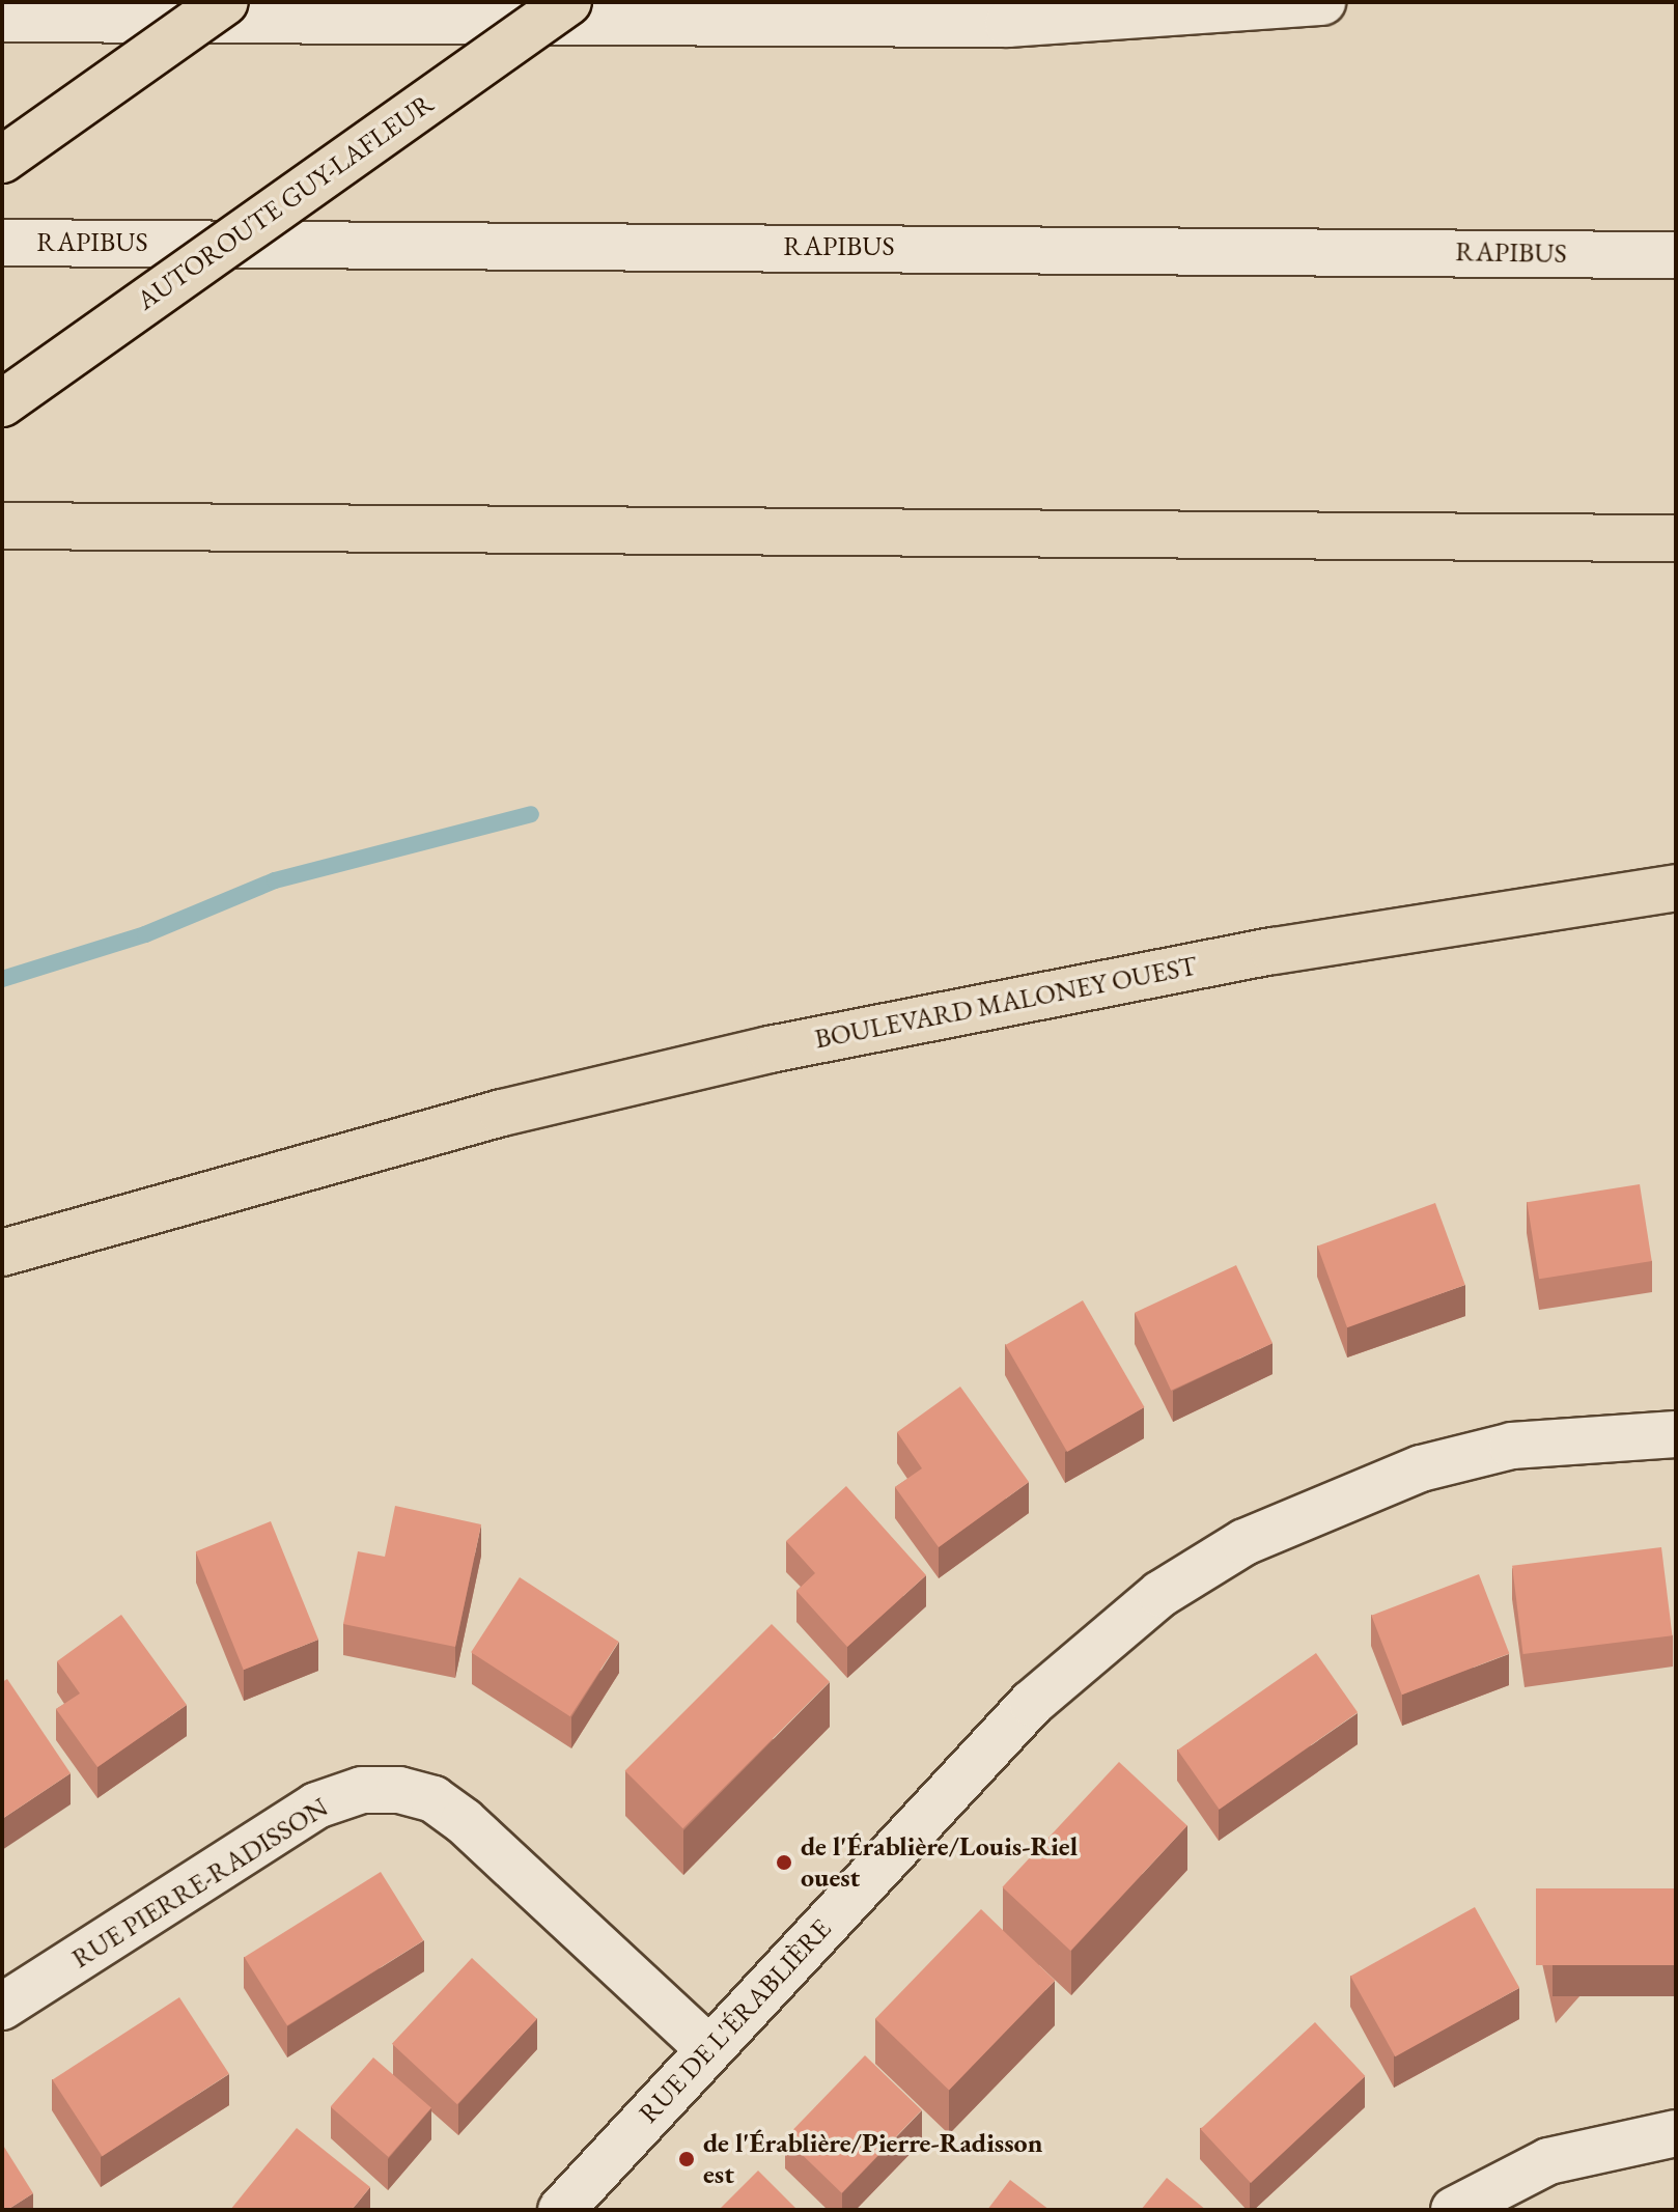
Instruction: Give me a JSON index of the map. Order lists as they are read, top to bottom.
{
  "streets": {
    "highway": ["AUTOROUTE GUY-LAFLEUR", "BOULEVARD MALONEY OUEST"],
    "street": ["RAPIBUS", "RUE PIERRE-RADISSON", "RUE DE L'ÉRABLIÈRE"]
  },
  "crossings": [
    ["RUE PIERRE-RADISSON", "RUE DE L'ÉRABLIÈRE"]
  ],
  "places": ["de l'Érablière/Louis-Riel ouest", "de l'Érablière/Pierre-Radisson est"]
}
